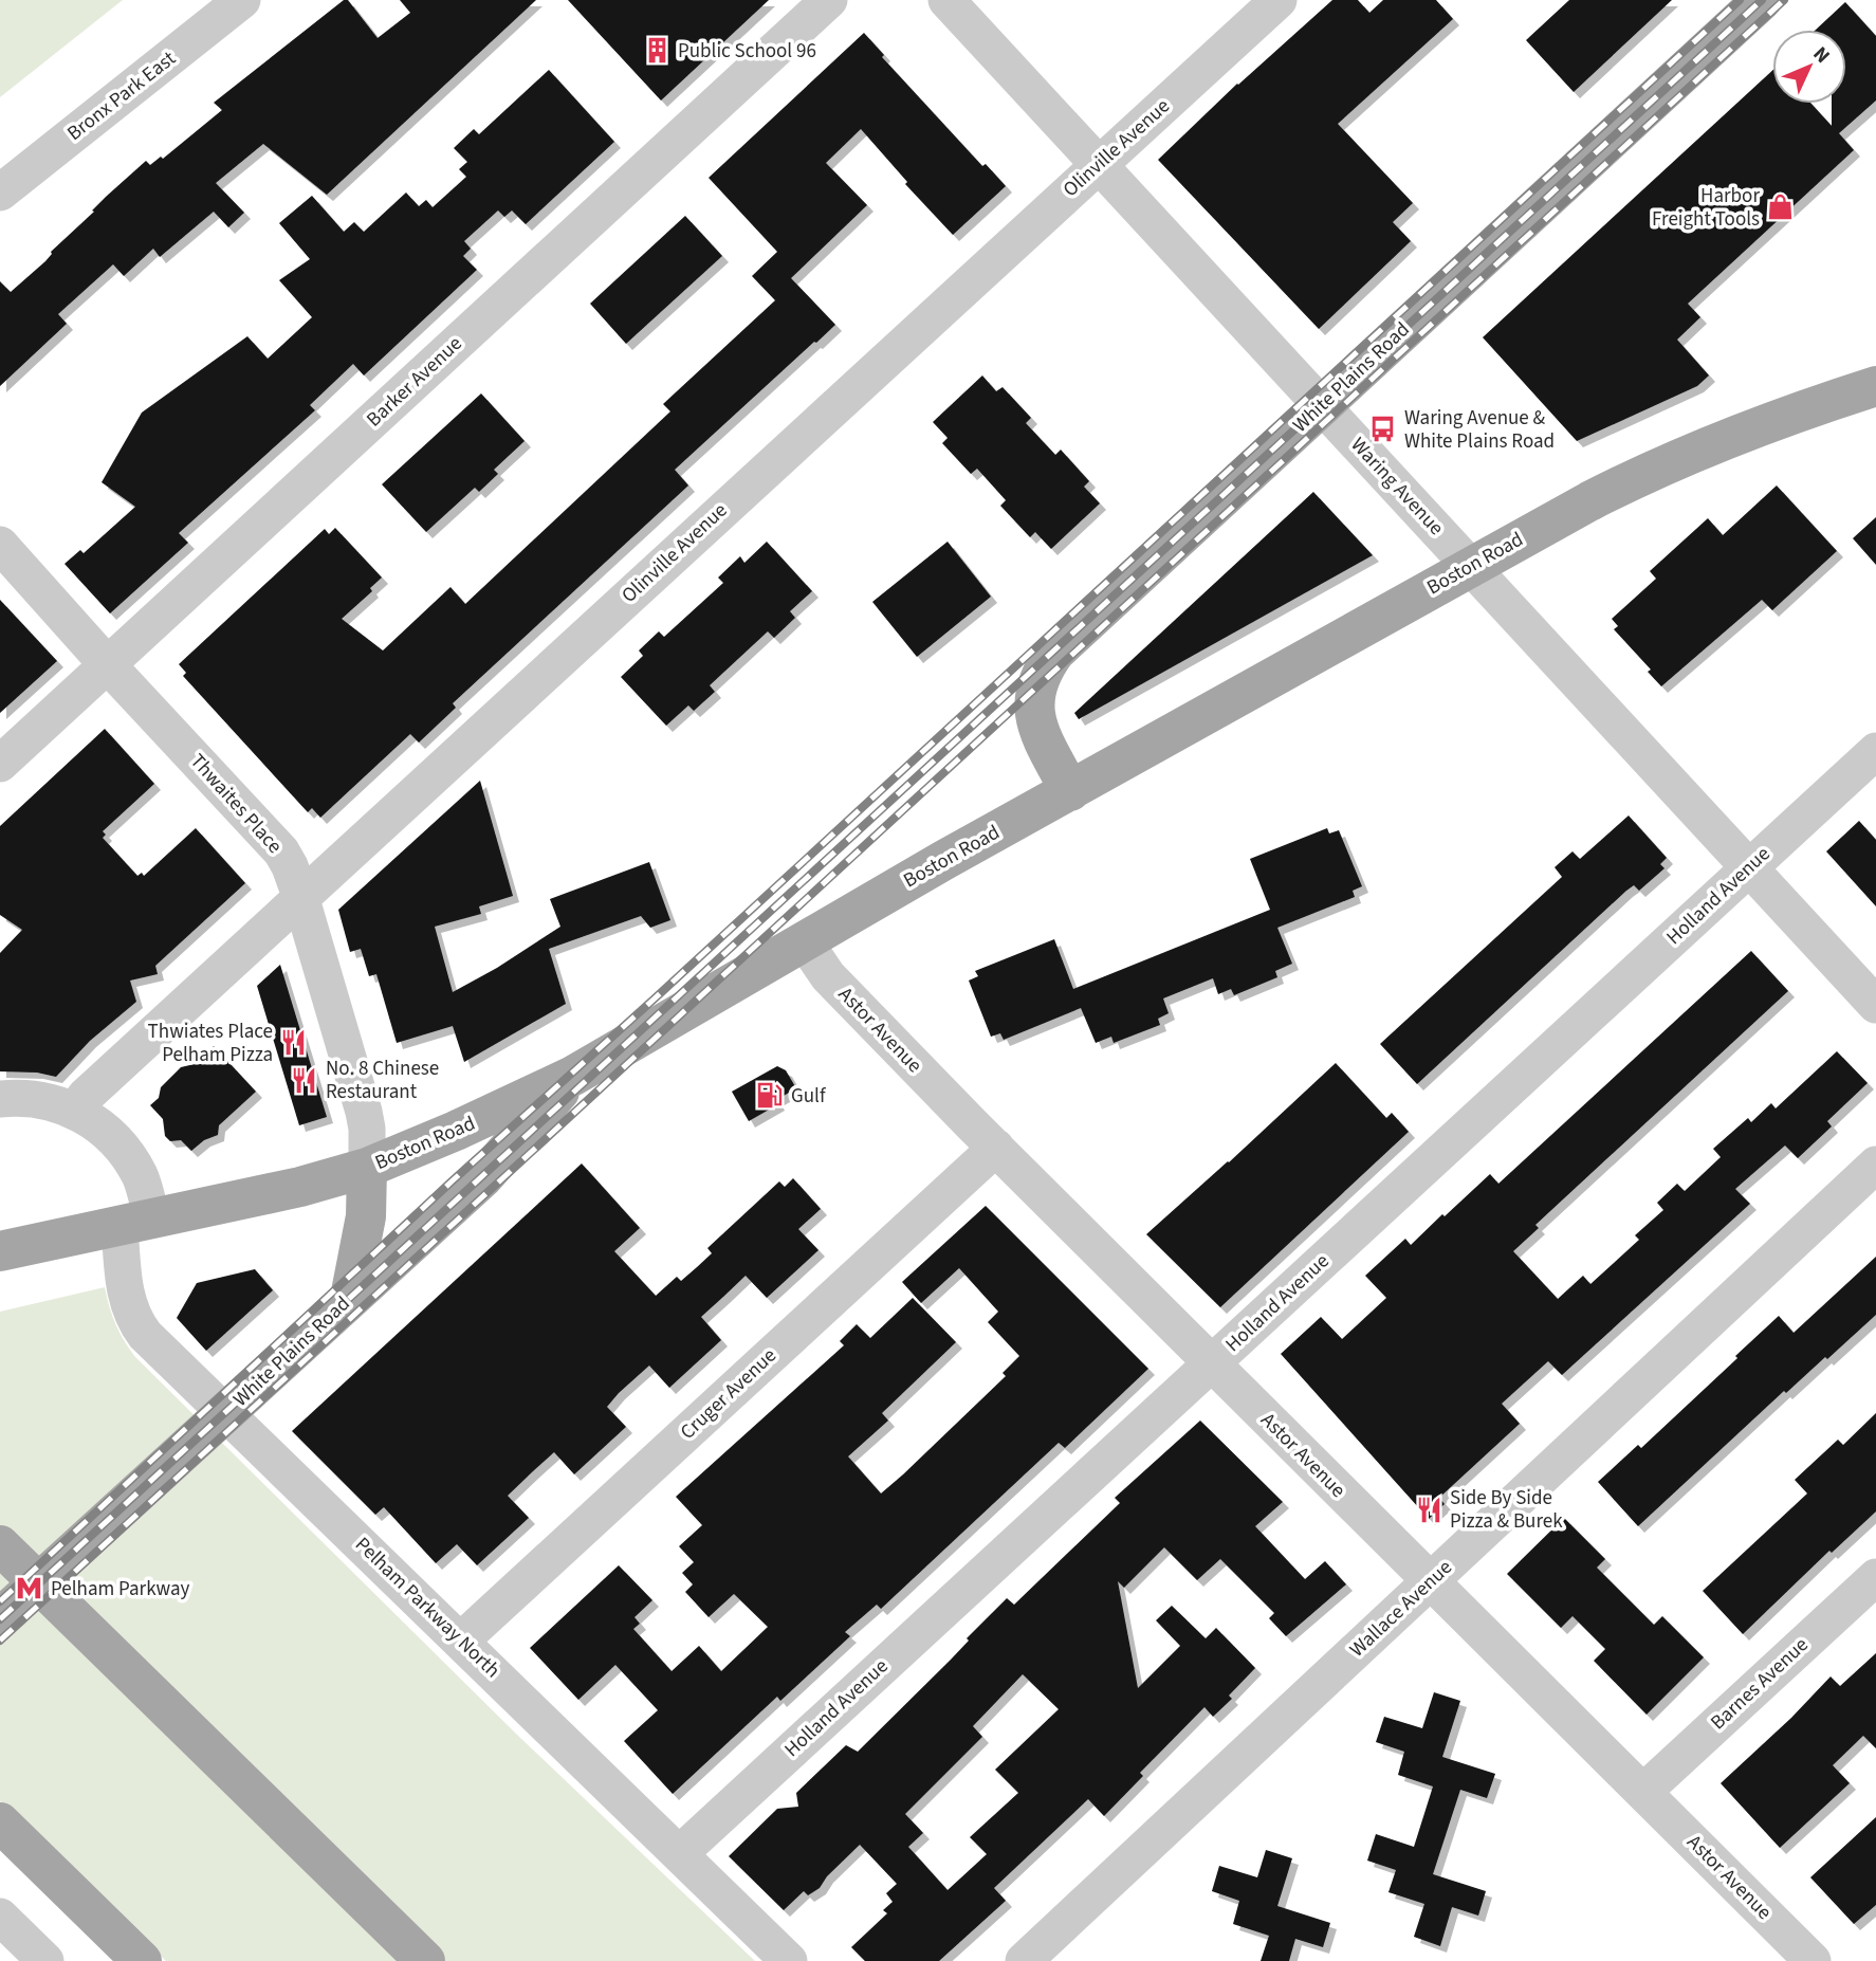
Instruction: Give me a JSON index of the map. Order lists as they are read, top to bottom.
{
  "streets": {
    "main road": ["White Plains Road", "Boston Road"],
    "street": [
      "Bronx Park East",
      "Olinville Avenue",
      "Barker Avenue",
      "Waring Avenue",
      "Thwaites Place",
      "Holland Avenue",
      "Astor Avenue",
      "Cruger Avenue",
      "Pelham Parkway North",
      "Wallace Avenue",
      "Barnes Avenue"
    ]
  },
  "crossings": [
    ["Olinville Avenue", "Waring Avenue"],
    ["Olinville Avenue", "Thwaites Place"],
    ["Olinville Avenue", "Pelham Parkway North"],
    ["White Plains Road", "Waring Avenue"],
    ["White Plains Road", "Boston Road"],
    ["White Plains Road", "Pelham Parkway North"],
    ["Barker Avenue", "Thwaites Place"],
    ["Waring Avenue", "Boston Road"],
    ["Waring Avenue", "Holland Avenue"],
    ["Boston Road", "Thwaites Place"],
    ["Boston Road", "Astor Avenue"],
    ["Boston Road", "Pelham Parkway North"],
    ["Holland Avenue", "Astor Avenue"],
    ["Holland Avenue", "Pelham Parkway North"],
    ["Astor Avenue", "Cruger Avenue"],
    ["Astor Avenue", "Wallace Avenue"],
    ["Astor Avenue", "Barnes Avenue"],
    ["Cruger Avenue", "Pelham Parkway North"]
  ],
  "places": {
    "building": ["Public School 96"],
    "shop": ["Harbor Freight Tools"],
    "bus stop": ["Waring Avenue & White Plains Road"],
    "restaurant": ["Thwiates Place Pelham Pizza", "No. 8 Chinese Restaurant", "Side By Side Pizza & Burek"],
    "fuel station": ["Gulf"],
    "metro station": ["Pelham Parkway"]
  },
  "north": "top right"
}
